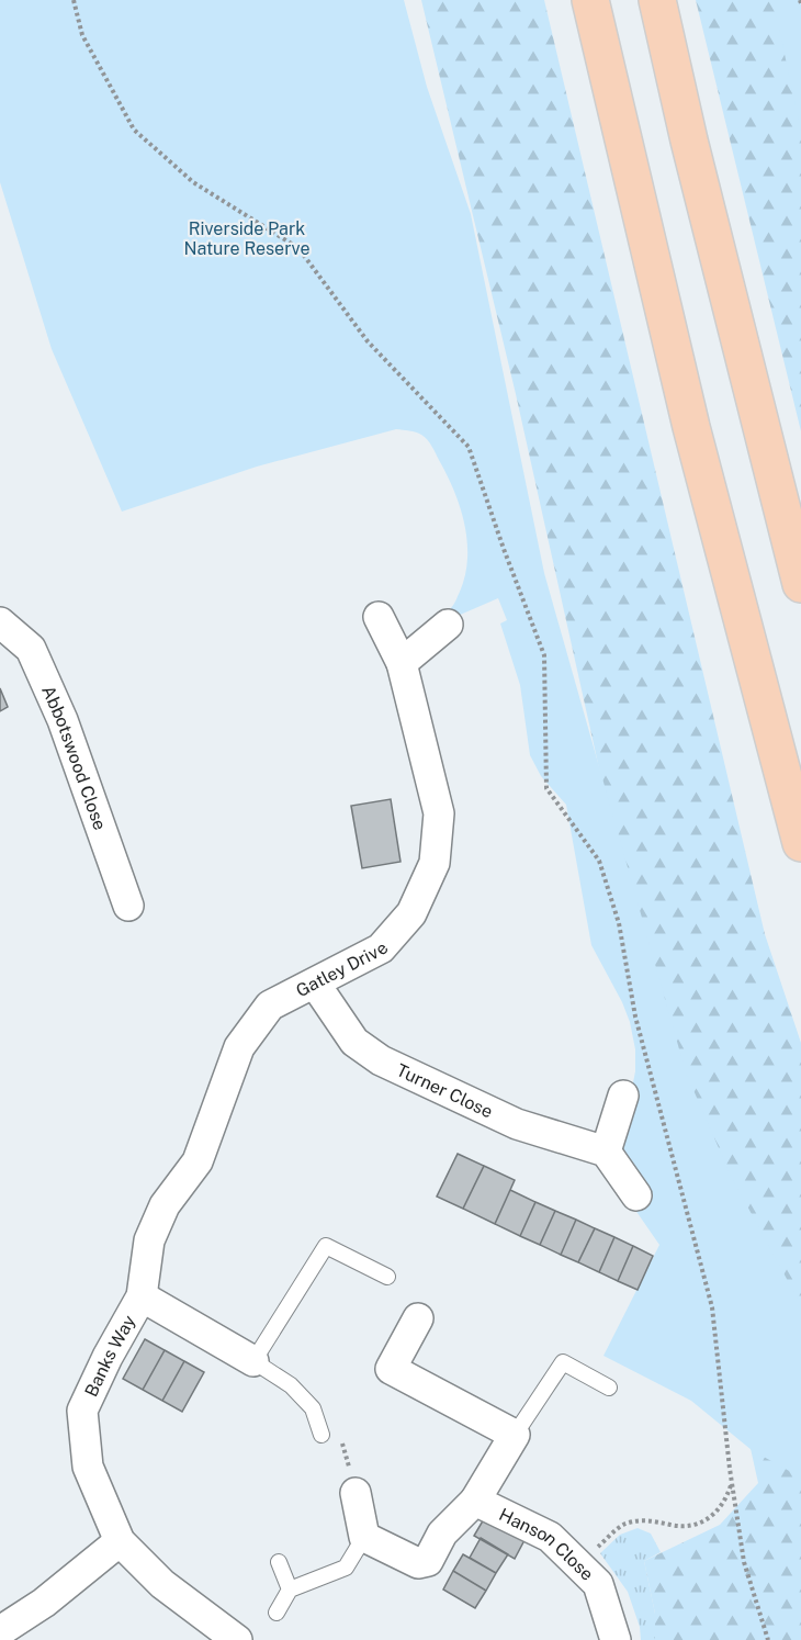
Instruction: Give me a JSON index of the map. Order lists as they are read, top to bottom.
{
  "streets": {
    "street": [
      "Abbotswood Close",
      "Gatley Drive",
      "Turner Close",
      "Banks Way",
      "Hanson Close"
    ]
  },
  "crossings": [
    ["Gatley Drive", "Turner Close"],
    ["Gatley Drive", "Banks Way"]
  ],
  "parks": ["Riverside Park Nature Reserve"]
}
